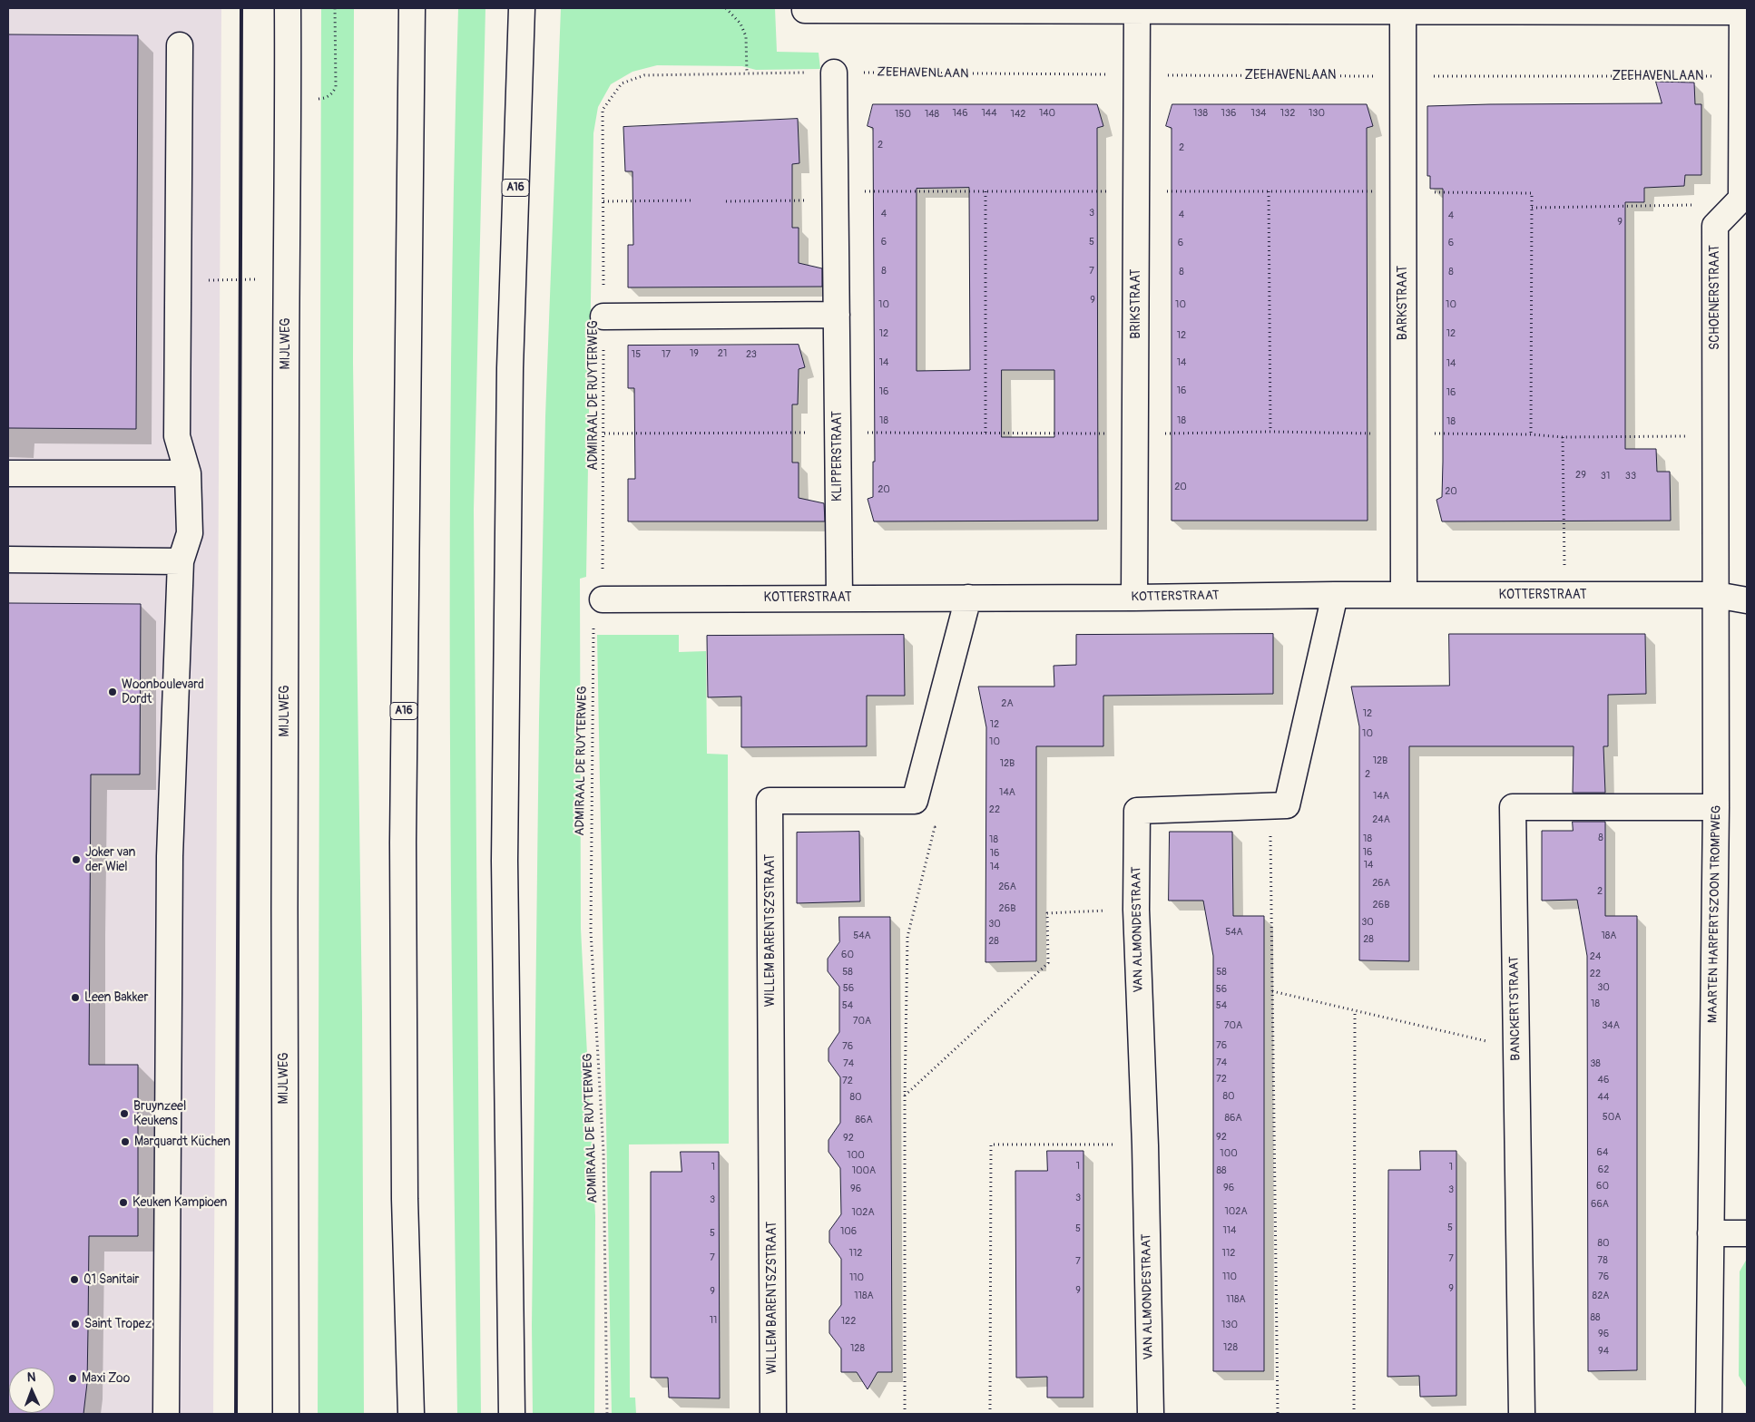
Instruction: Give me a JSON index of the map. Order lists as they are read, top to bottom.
{
  "streets": {
    "main road": [
      "A16",
      "SCHOENERSTRAAT",
      "BARKSTRAAT",
      "BRIKSTRAAT",
      "MIJLWEG",
      "KLIPPERSTRAAT",
      "KOTTERSTRAAT",
      "MAARTEN HARPERTSZOON TROMPWEG",
      "VAN ALMONDESTRAAT",
      "WILLEM BARENTSZSTRAAT",
      "BANCKERTSTRAAT"
    ],
    "path": ["ZEEHAVENLAAN", "ADMIRAAL DE RUYTERWEG"]
  },
  "crossings": [
    ["ZEEHAVENLAAN", "BARKSTRAAT"],
    ["ZEEHAVENLAAN", "BRIKSTRAAT"],
    ["ZEEHAVENLAAN", "ADMIRAAL DE RUYTERWEG"],
    ["ZEEHAVENLAAN", "KLIPPERSTRAAT"],
    ["SCHOENERSTRAAT", "KOTTERSTRAAT"],
    ["SCHOENERSTRAAT", "MAARTEN HARPERTSZOON TROMPWEG"],
    ["BARKSTRAAT", "KOTTERSTRAAT"],
    ["BRIKSTRAAT", "KOTTERSTRAAT"],
    ["ADMIRAAL DE RUYTERWEG", "KOTTERSTRAAT"],
    ["KLIPPERSTRAAT", "KOTTERSTRAAT"],
    ["KOTTERSTRAAT", "MAARTEN HARPERTSZOON TROMPWEG"],
    ["KOTTERSTRAAT", "VAN ALMONDESTRAAT"],
    ["MAARTEN HARPERTSZOON TROMPWEG", "BANCKERTSTRAAT"]
  ],
  "places": [
    "Woonboulevard Dordt",
    "Joker van der Wiel",
    "Leen Bakker",
    "Bruynzeel Keukens",
    "Marquardt Küchen",
    "Keuken Kampioen",
    "Q1 Sanitair",
    "Saint Tropez",
    "Maxi Zoo"
  ],
  "house_numbers": [
    "146",
    "144",
    "140",
    "138",
    "136",
    "134",
    "132",
    "130",
    "150",
    "148",
    "142",
    "2",
    "2",
    "3",
    "4",
    "4",
    "4",
    "9",
    "6",
    "5",
    "6",
    "6",
    "8",
    "7",
    "8",
    "8",
    "9",
    "10",
    "10",
    "10",
    "12",
    "12",
    "12",
    "19",
    "21",
    "15",
    "17",
    "23",
    "14",
    "14",
    "14",
    "16",
    "16",
    "16",
    "18",
    "18",
    "18",
    "29",
    "31",
    "33",
    "20",
    "20",
    "20",
    "2A",
    "12",
    "12",
    "10",
    "10",
    "12B",
    "12B",
    "2",
    "14A",
    "14A",
    "22",
    "24A",
    "8",
    "18",
    "18",
    "16",
    "16",
    "14",
    "14",
    "26A",
    "26A",
    "2",
    "26B",
    "26B",
    "30",
    "30",
    "54A",
    "54A",
    "18A",
    "28",
    "28",
    "60",
    "24",
    "58",
    "58",
    "22",
    "30",
    "56",
    "56",
    "18",
    "54",
    "54",
    "70A",
    "70A",
    "34A",
    "76",
    "76",
    "74",
    "74",
    "38",
    "72",
    "46",
    "72",
    "80",
    "80",
    "44",
    "50A",
    "86A",
    "86A",
    "92",
    "92",
    "64",
    "100",
    "100",
    "1",
    "1",
    "1",
    "62",
    "100A",
    "88",
    "60",
    "96",
    "96",
    "3",
    "3",
    "3",
    "66A",
    "102A",
    "102A",
    "5",
    "5",
    "114",
    "106",
    "5",
    "80",
    "112",
    "112",
    "7",
    "7",
    "78",
    "7",
    "110",
    "76",
    "110",
    "9",
    "9",
    "9",
    "118A",
    "82A",
    "118A",
    "88",
    "11",
    "122",
    "130",
    "96",
    "128",
    "128",
    "94"
  ],
  "north": "top"
}
